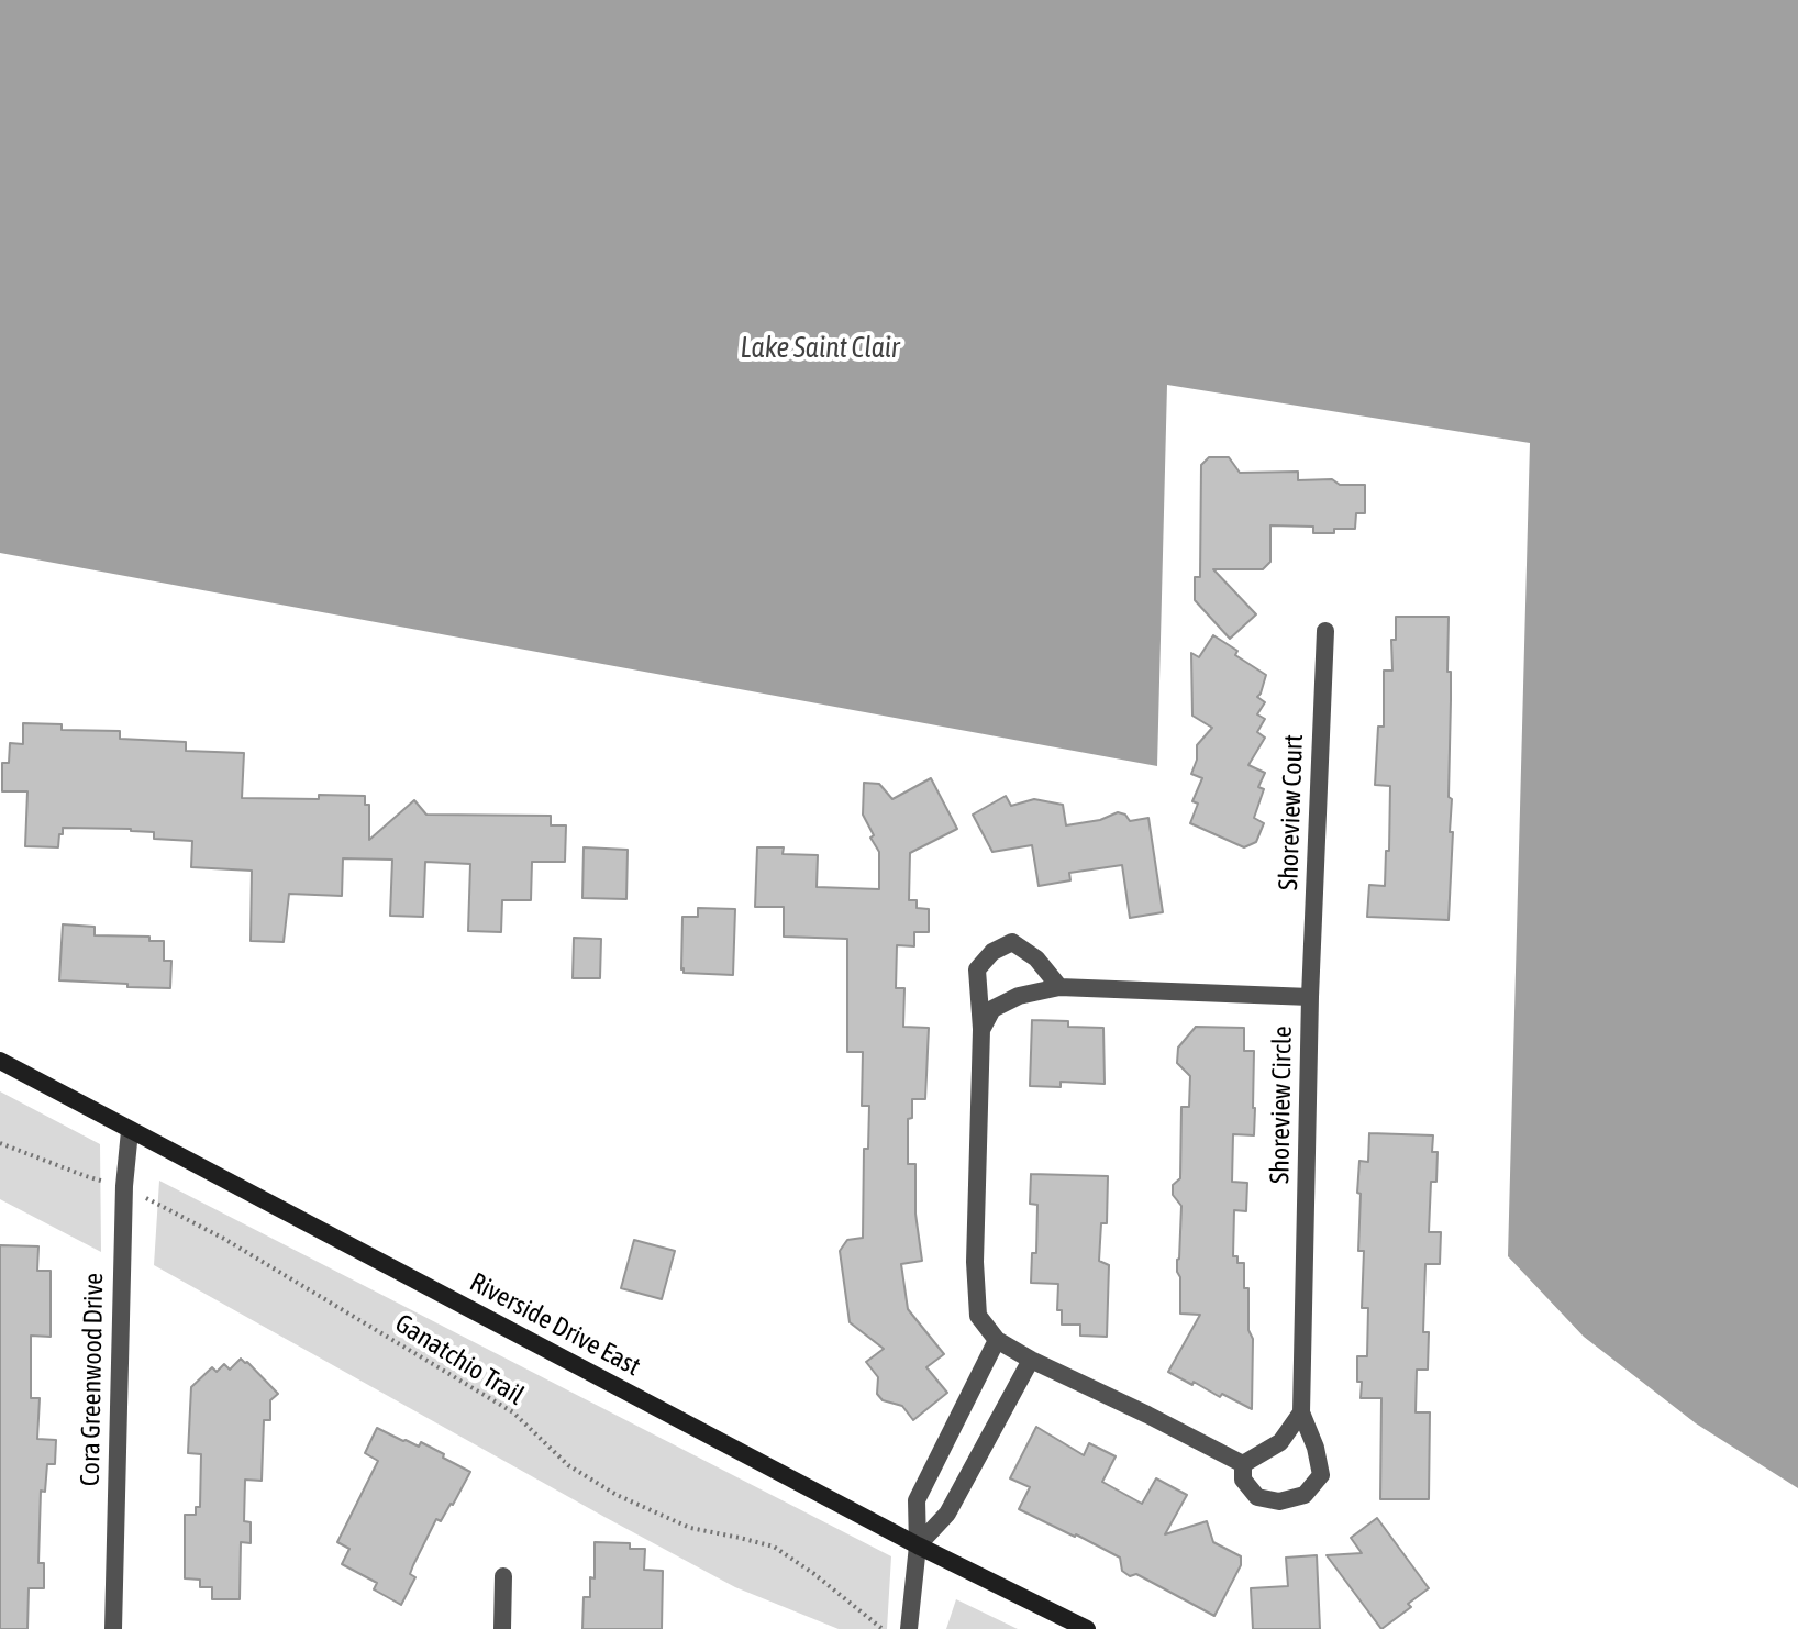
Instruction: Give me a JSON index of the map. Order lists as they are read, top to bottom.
{
  "streets": {
    "main road": ["Riverside Drive East"],
    "street": ["Shoreview Court", "Shoreview Circle", "Cora Greenwood Drive"],
    "path": ["Ganatchio Trail"]
  },
  "crossings": [
    ["Shoreview Court", "Shoreview Circle"],
    ["Riverside Drive East", "Cora Greenwood Drive"],
    ["Ganatchio Trail", "Cora Greenwood Drive"]
  ],
  "water": ["Lake Saint Clair"]
}
